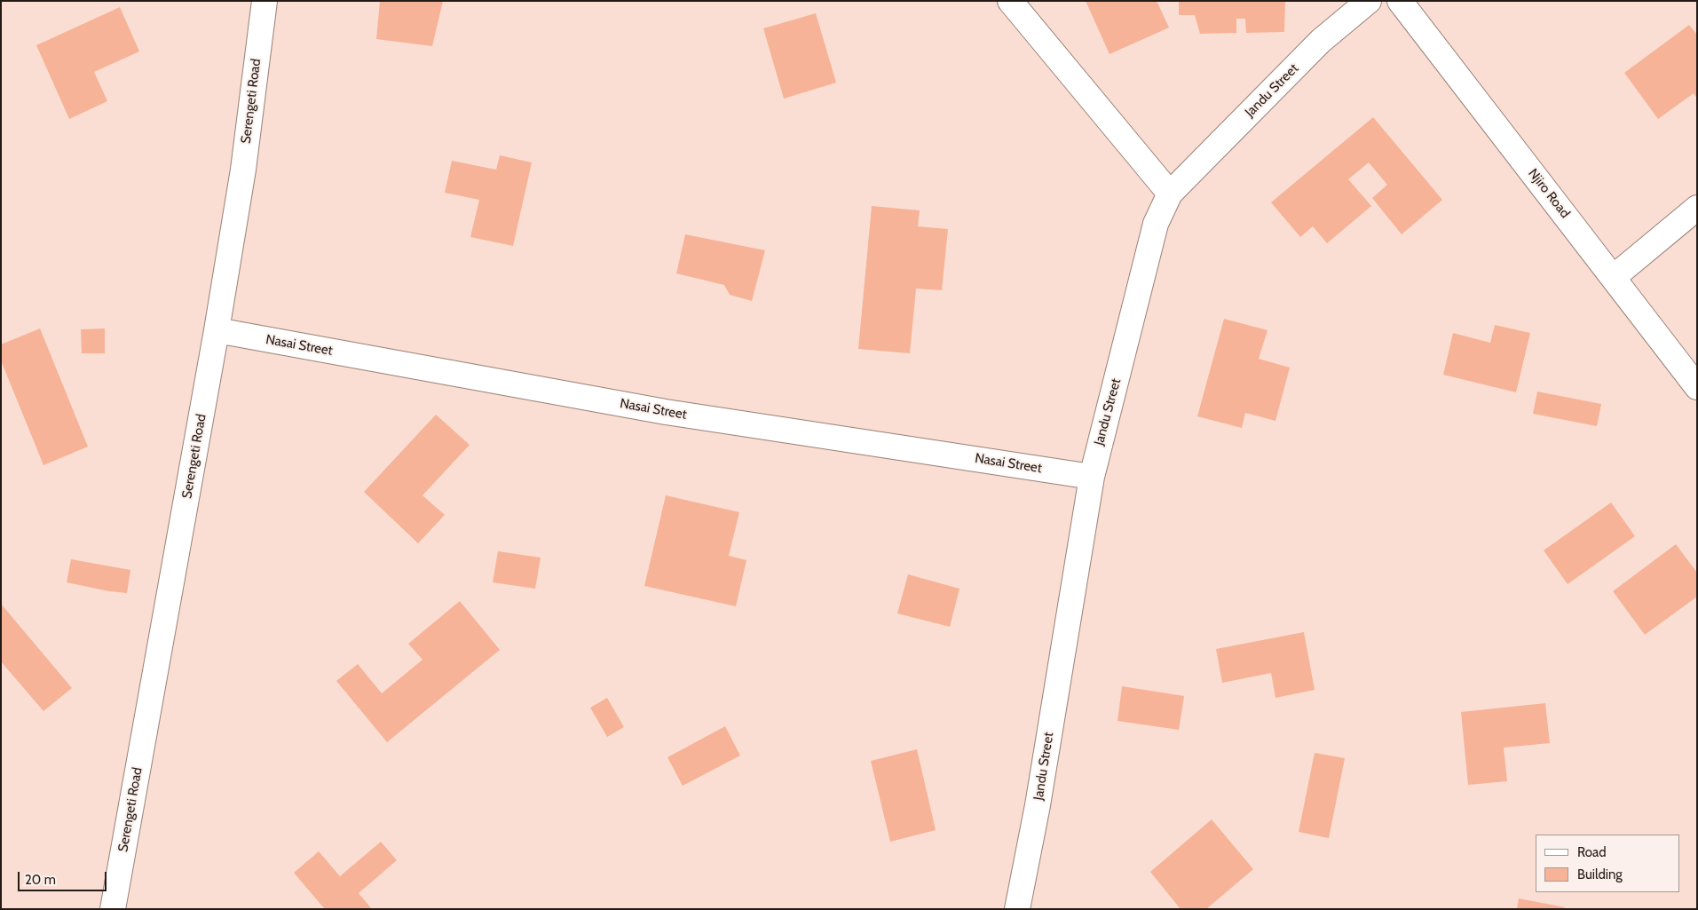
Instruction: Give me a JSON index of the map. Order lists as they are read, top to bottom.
{
  "streets": {
    "street": [
      "Jandu Street",
      "Serengeti Road",
      "Njiro Road",
      "Nasai Street"
    ]
  },
  "crossings": [
    ["Jandu Street", "Nasai Street"],
    ["Serengeti Road", "Nasai Street"]
  ],
  "legend": ["Road", "Building"],
  "scale_bar": "20 m"
}
